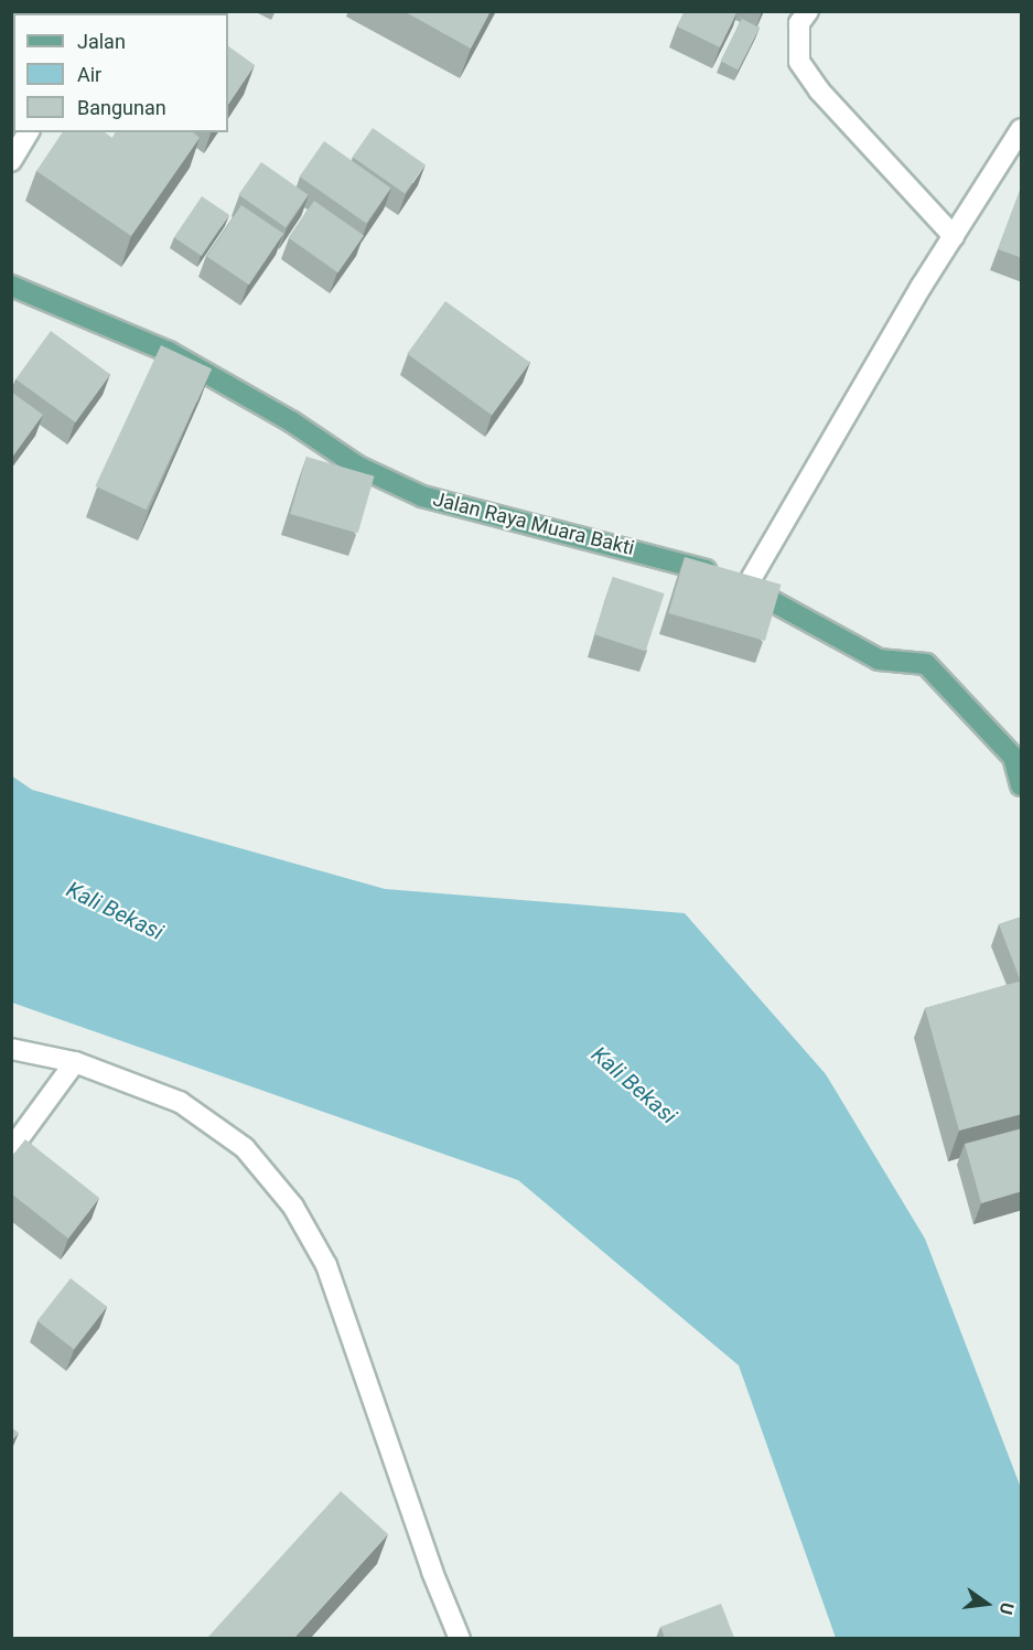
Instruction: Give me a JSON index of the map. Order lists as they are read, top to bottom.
{
  "streets": {
    "main road": ["Jalan Raya Muara Bakti"]
  },
  "water": ["Kali Bekasi"],
  "legend": ["Jalan", "Air", "Bangunan"],
  "north": "right"
}
